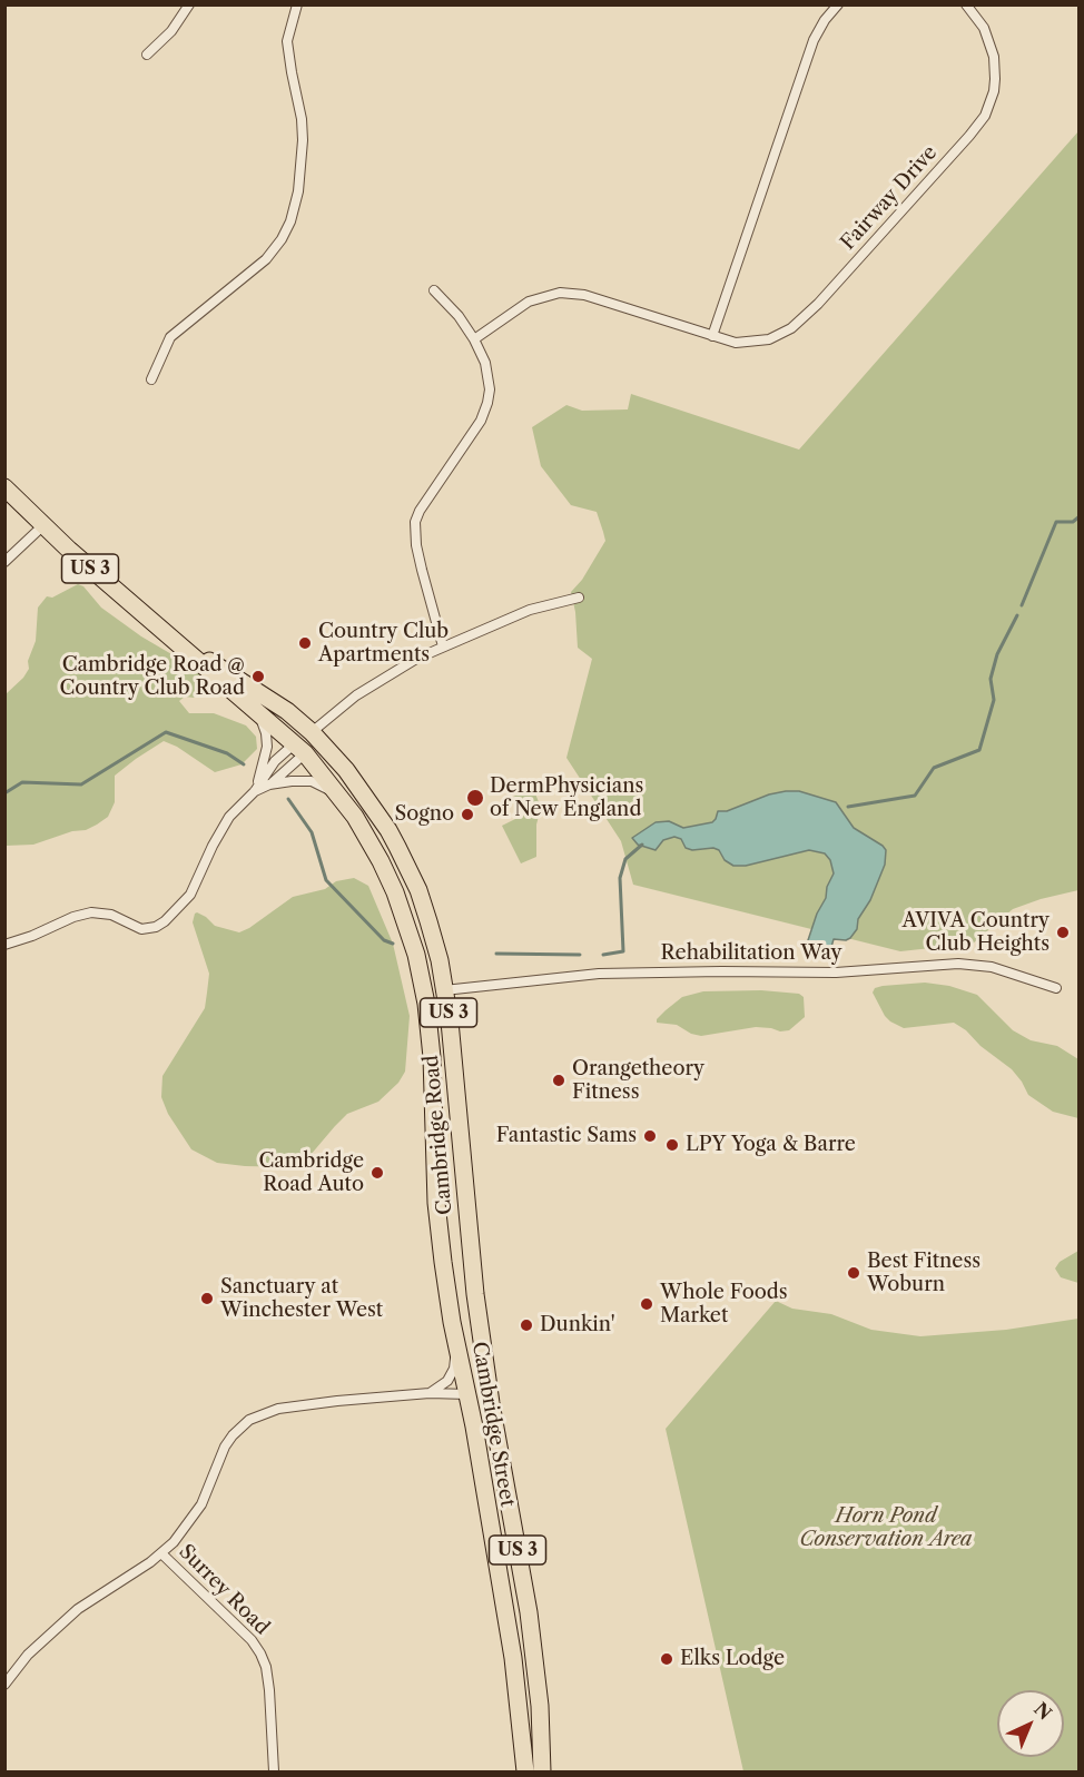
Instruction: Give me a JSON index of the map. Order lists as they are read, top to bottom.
{
  "streets": {
    "highway": ["US 3", "Cambridge Road", "Cambridge Street"],
    "street": ["Fairway Drive", "Rehabilitation Way", "Surrey Road"]
  },
  "crossings": [
    ["Rehabilitation Way", "Cambridge Road"],
    ["Cambridge Road", "Cambridge Street"]
  ],
  "parks": ["Horn Pond Conservation Area"],
  "places": [
    "Country Club Apartments",
    "Cambridge Road @ Country Club Road",
    "DermPhysicians of New England",
    "Sogno",
    "AVIVA Country Club Heights",
    "Orangetheory Fitness",
    "Fantastic Sams",
    "LPY Yoga & Barre",
    "Cambridge Road Auto",
    "Best Fitness Woburn",
    "Sanctuary at Winchester West",
    "Whole Foods Market",
    "Dunkin'",
    "Elks Lodge"
  ],
  "north": "top right"
}
